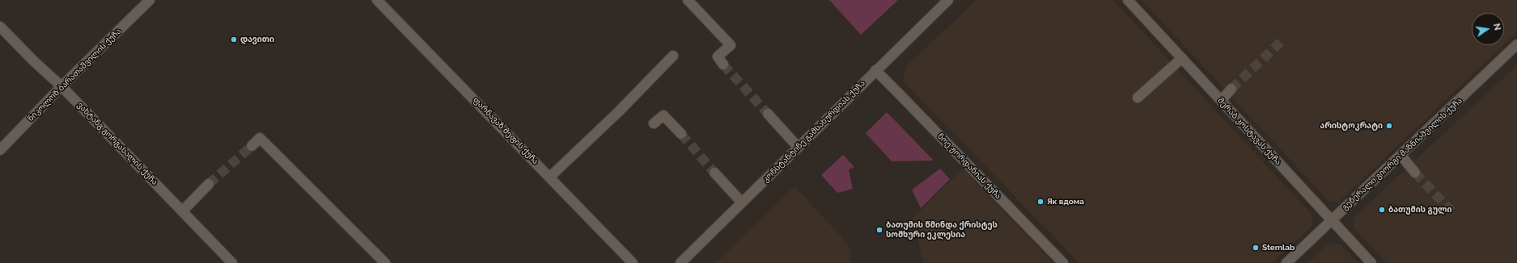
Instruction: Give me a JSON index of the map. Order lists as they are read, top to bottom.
{
  "streets": {
    "street": [
      "ნიკოლოზ ბარათაშვილის ქუჩა",
      "ფარნავაზ მეფის ქუჩა",
      "კონსტანტინე გამსახურდიას ქუჩა",
      "მერაბ კოსტავას ქუჩა",
      "ვახტანგ გორგასალის ქუჩა",
      "გენერალი გიორგი მაზნიაშვილის ქუჩა",
      "ნოე ჟორდანიას ქუჩა"
    ]
  },
  "crossings": [
    ["ნიკოლოზ ბარათაშვილის ქუჩა", "ვახტანგ გორგასალის ქუჩა"],
    ["კონსტანტინე გამსახურდიას ქუჩა", "ნოე ჟორდანიას ქუჩა"],
    ["მერაბ კოსტავას ქუჩა", "გენერალი გიორგი მაზნიაშვილის ქუჩა"]
  ],
  "places": [
    "დავითი",
    "არისტოკრატი",
    "Як вдома",
    "ბათუმის გული",
    "ბათუმის წმინდა ქრისტეს სომხური ეკლესია",
    "Stemlab"
  ],
  "north": "right"
}
